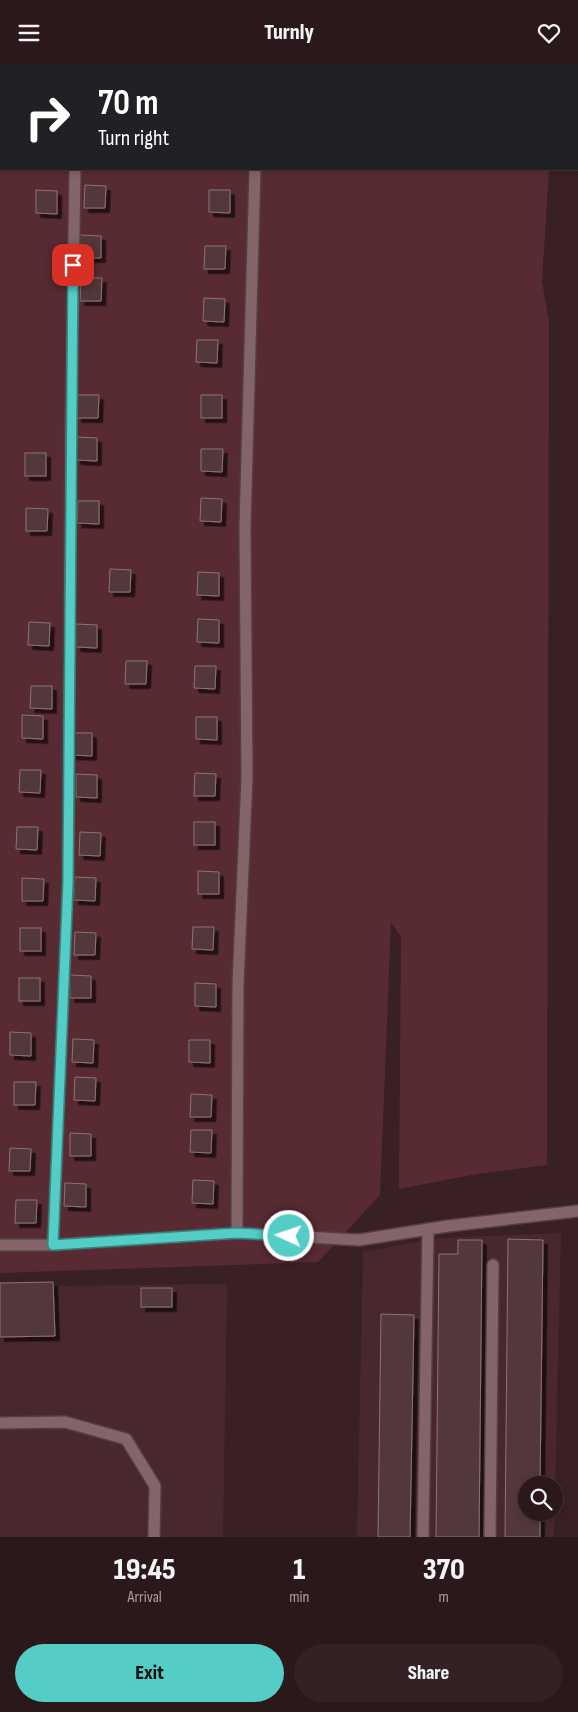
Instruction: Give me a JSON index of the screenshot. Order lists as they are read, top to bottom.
{
  "page": {
    "header": "Turnly",
    "turn": ["70 m", "Turn right"],
    "eta": [
      "19:45",
      "Arrival",
      "1",
      "min",
      "370",
      "m"
    ],
    "buttons": ["Exit", "Share"]
  }
}
